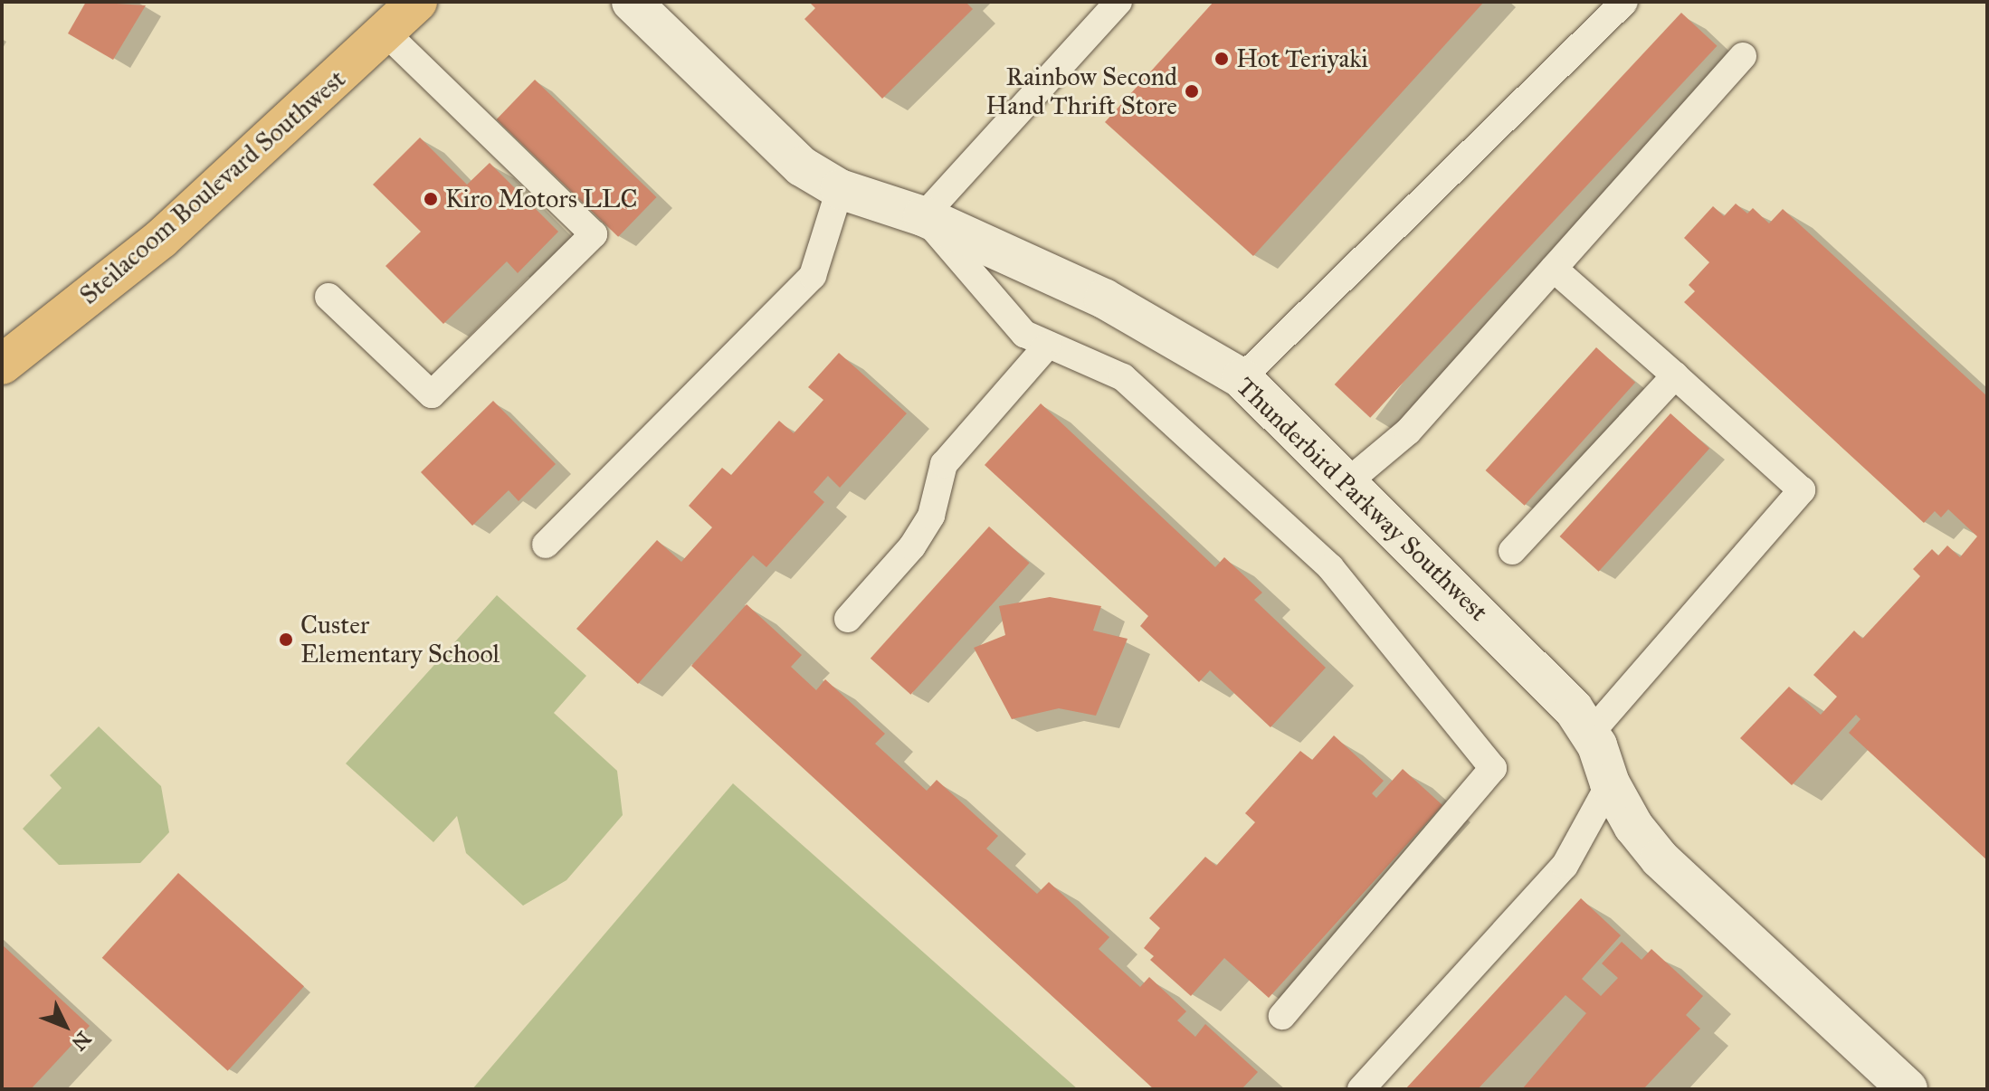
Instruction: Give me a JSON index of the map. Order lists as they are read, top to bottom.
{
  "streets": {
    "main road": ["Steilacoom Boulevard Southwest"],
    "street": ["Thunderbird Parkway Southwest"]
  },
  "places": [
    "Hot Teriyaki",
    "Rainbow Second Hand Thrift Store",
    "Kiro Motors LLC",
    "Custer Elementary School"
  ],
  "north": "bottom right"
}
